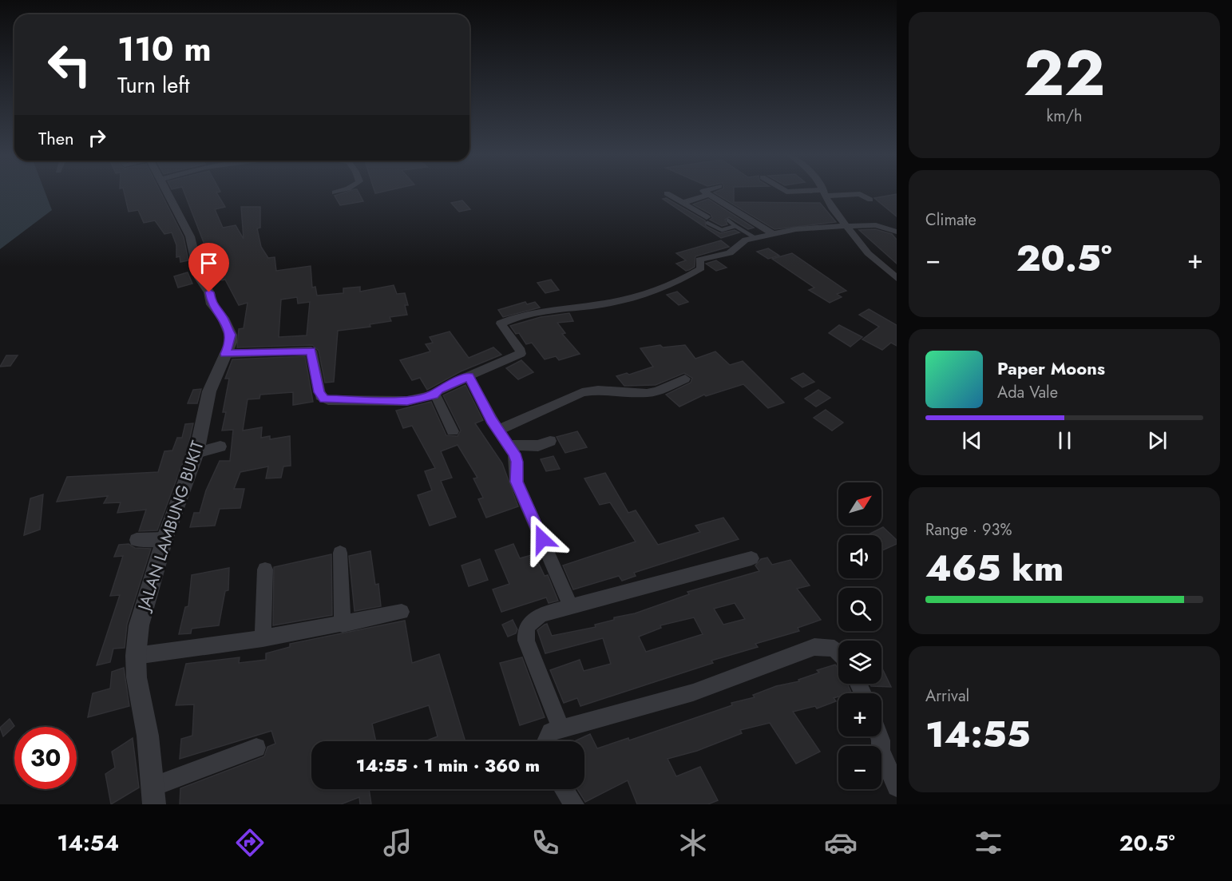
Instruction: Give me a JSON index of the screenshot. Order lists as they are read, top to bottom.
{
  "streets": {
    "street": ["JALAN LAMBUNG BUKIT"]
  },
  "north": "top right",
  "page": {
    "tile": [
      ["22", "km/h"],
      "Climate",
      ["Range · 93%", "465 km"],
      ["Arrival", "14:55"]
    ],
    "turn": ["110 m", "Turn left"],
    "then": "Then",
    "heat": ["−", "20.5°", "+"],
    "song": ["Paper Moons", "Ada Vale"],
    "map_buttons": ["+", "−"],
    "limit": "30",
    "trip": "14:55 · 1 min · 360 m",
    "tabs": ["14:54", "20.5°"]
  }
}
